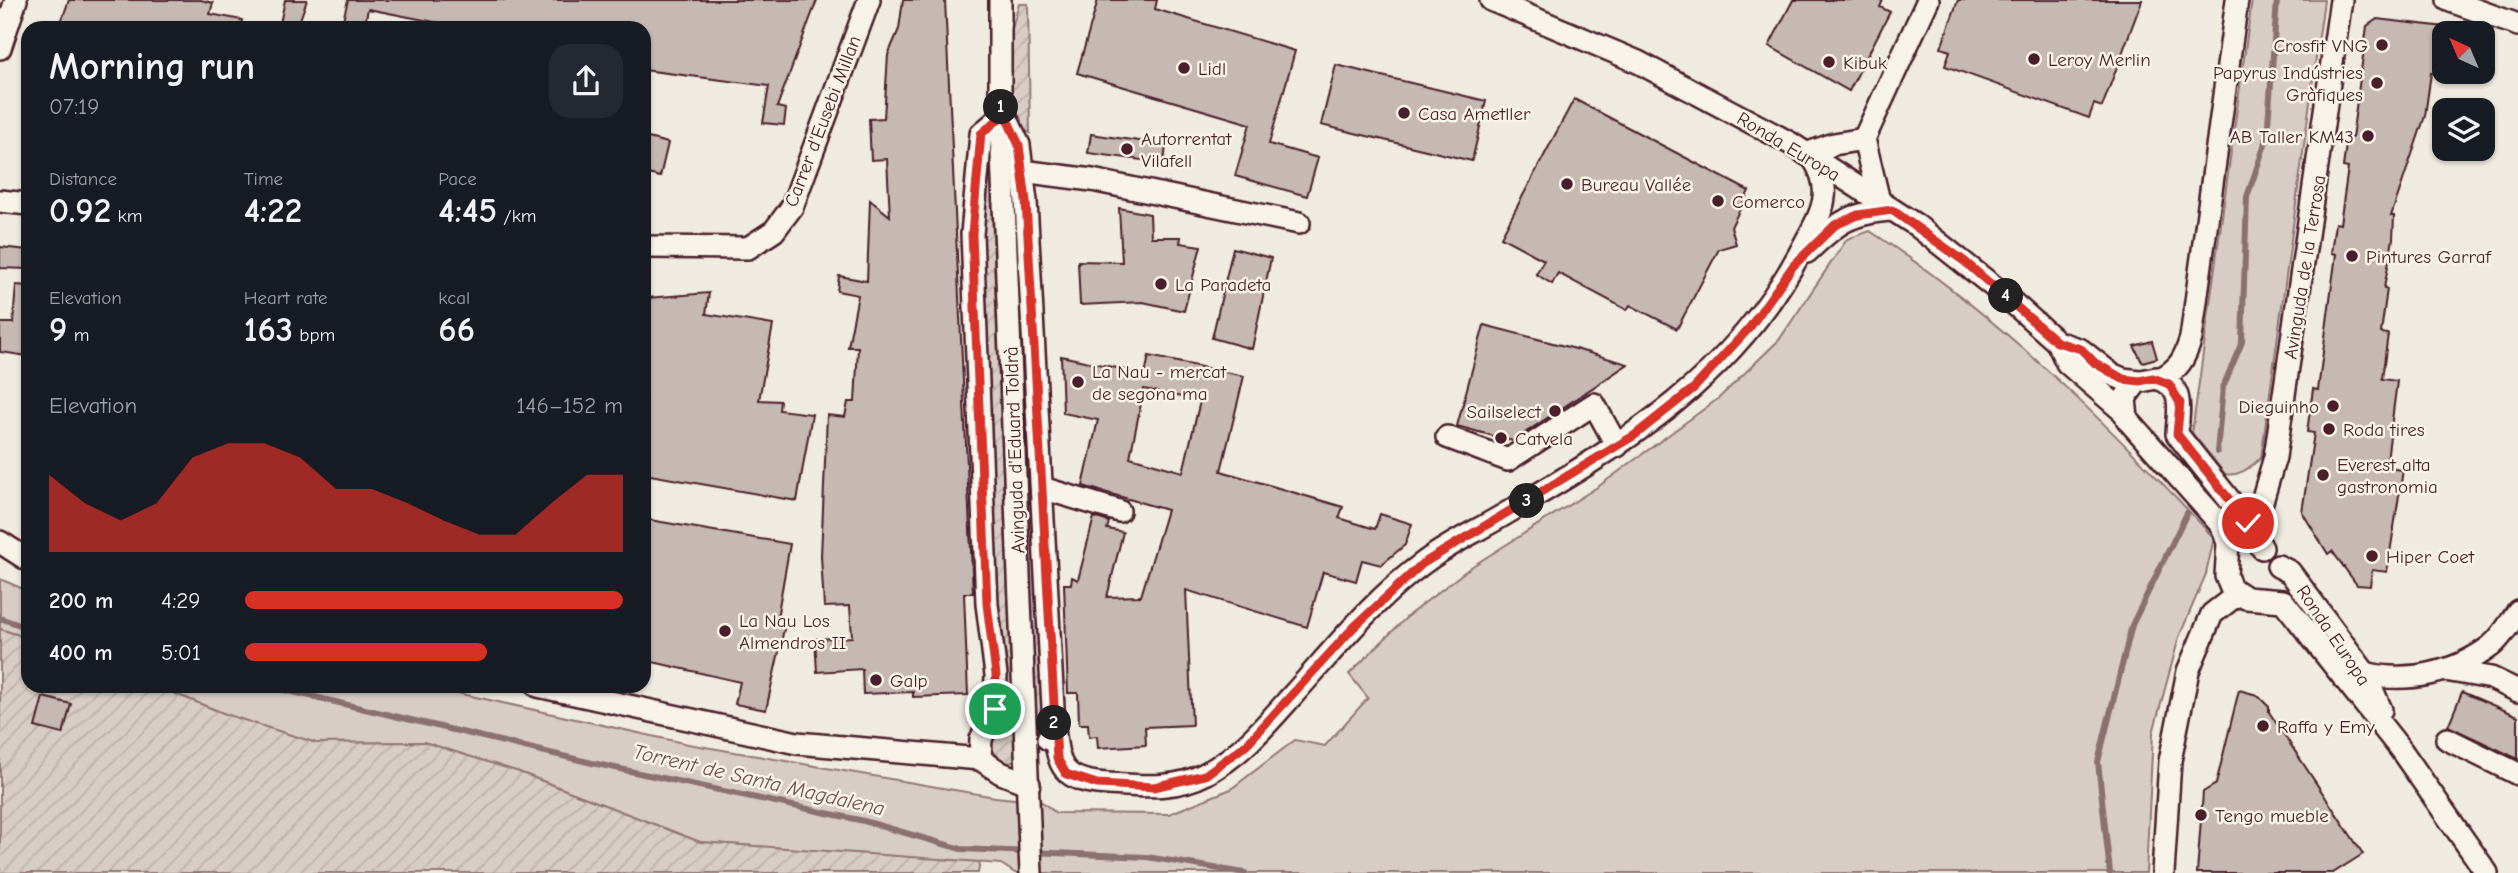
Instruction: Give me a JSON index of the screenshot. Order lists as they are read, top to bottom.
{
  "streets": {
    "street": [
      "Carrer d'Eusebi Millan",
      "Ronda Europa",
      "Avinguda de la Terrosa",
      "Avinguda d'Eduard Toldrà"
    ]
  },
  "crossings": [
    ["Ronda Europa", "Avinguda de la Terrosa"]
  ],
  "water": ["Torrent de Santa Magdalena"],
  "places": [
    "Crosfit VNG",
    "Leroy Merlin",
    "Kibuk",
    "Lidl",
    "Papyrus Indústries Gràfiques",
    "Casa Ametller",
    "AB Taller KM43",
    "Autorrentat Vilafell",
    "Bureau Vallée",
    "Comerco",
    "Pintures Garraf",
    "La Paradeta",
    "La Nau - mercat de segona ma",
    "Dieguinho",
    "Sailselect",
    "Roda tires",
    "Catvela",
    "Everest alta gastronomia",
    "Hiper Coet",
    "La Nau Los Almendros II",
    "Galp",
    "Raffa y Emy",
    "Tengo mueble"
  ],
  "north": "top left",
  "page": {
    "heading": ["Morning run", "07:19"],
    "pins": [
      "1",
      "4",
      "3",
      "2"
    ],
    "stats": [
      ["Distance", "0.92 km"],
      ["Time", "4:22"],
      ["Pace", "4:45 /km"],
      ["Elevation", "9 m"],
      ["Heart rate", "163 bpm"],
      ["kcal", "66"]
    ],
    "chart": ["Elevation", "146–152 m"],
    "list": [
      {
        "name": "200 m",
        "note": "4:29"
      },
      {
        "name": "400 m",
        "note": "5:01"
      }
    ]
  }
}
